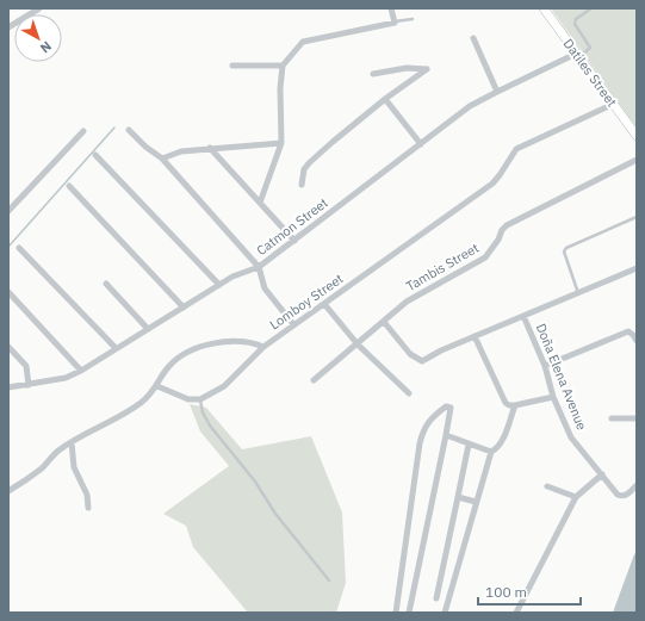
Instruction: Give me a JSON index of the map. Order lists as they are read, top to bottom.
{
  "streets": {
    "main road": ["Datiles Street"],
    "street": [
      "Catmon Street",
      "Tambis Street",
      "Lomboy Street",
      "Doña Elena Avenue"
    ]
  },
  "crossings": [
    ["Datiles Street", "Catmon Street"],
    ["Datiles Street", "Lomboy Street"]
  ],
  "scale_bar": "100 m",
  "north": "bottom right"
}
